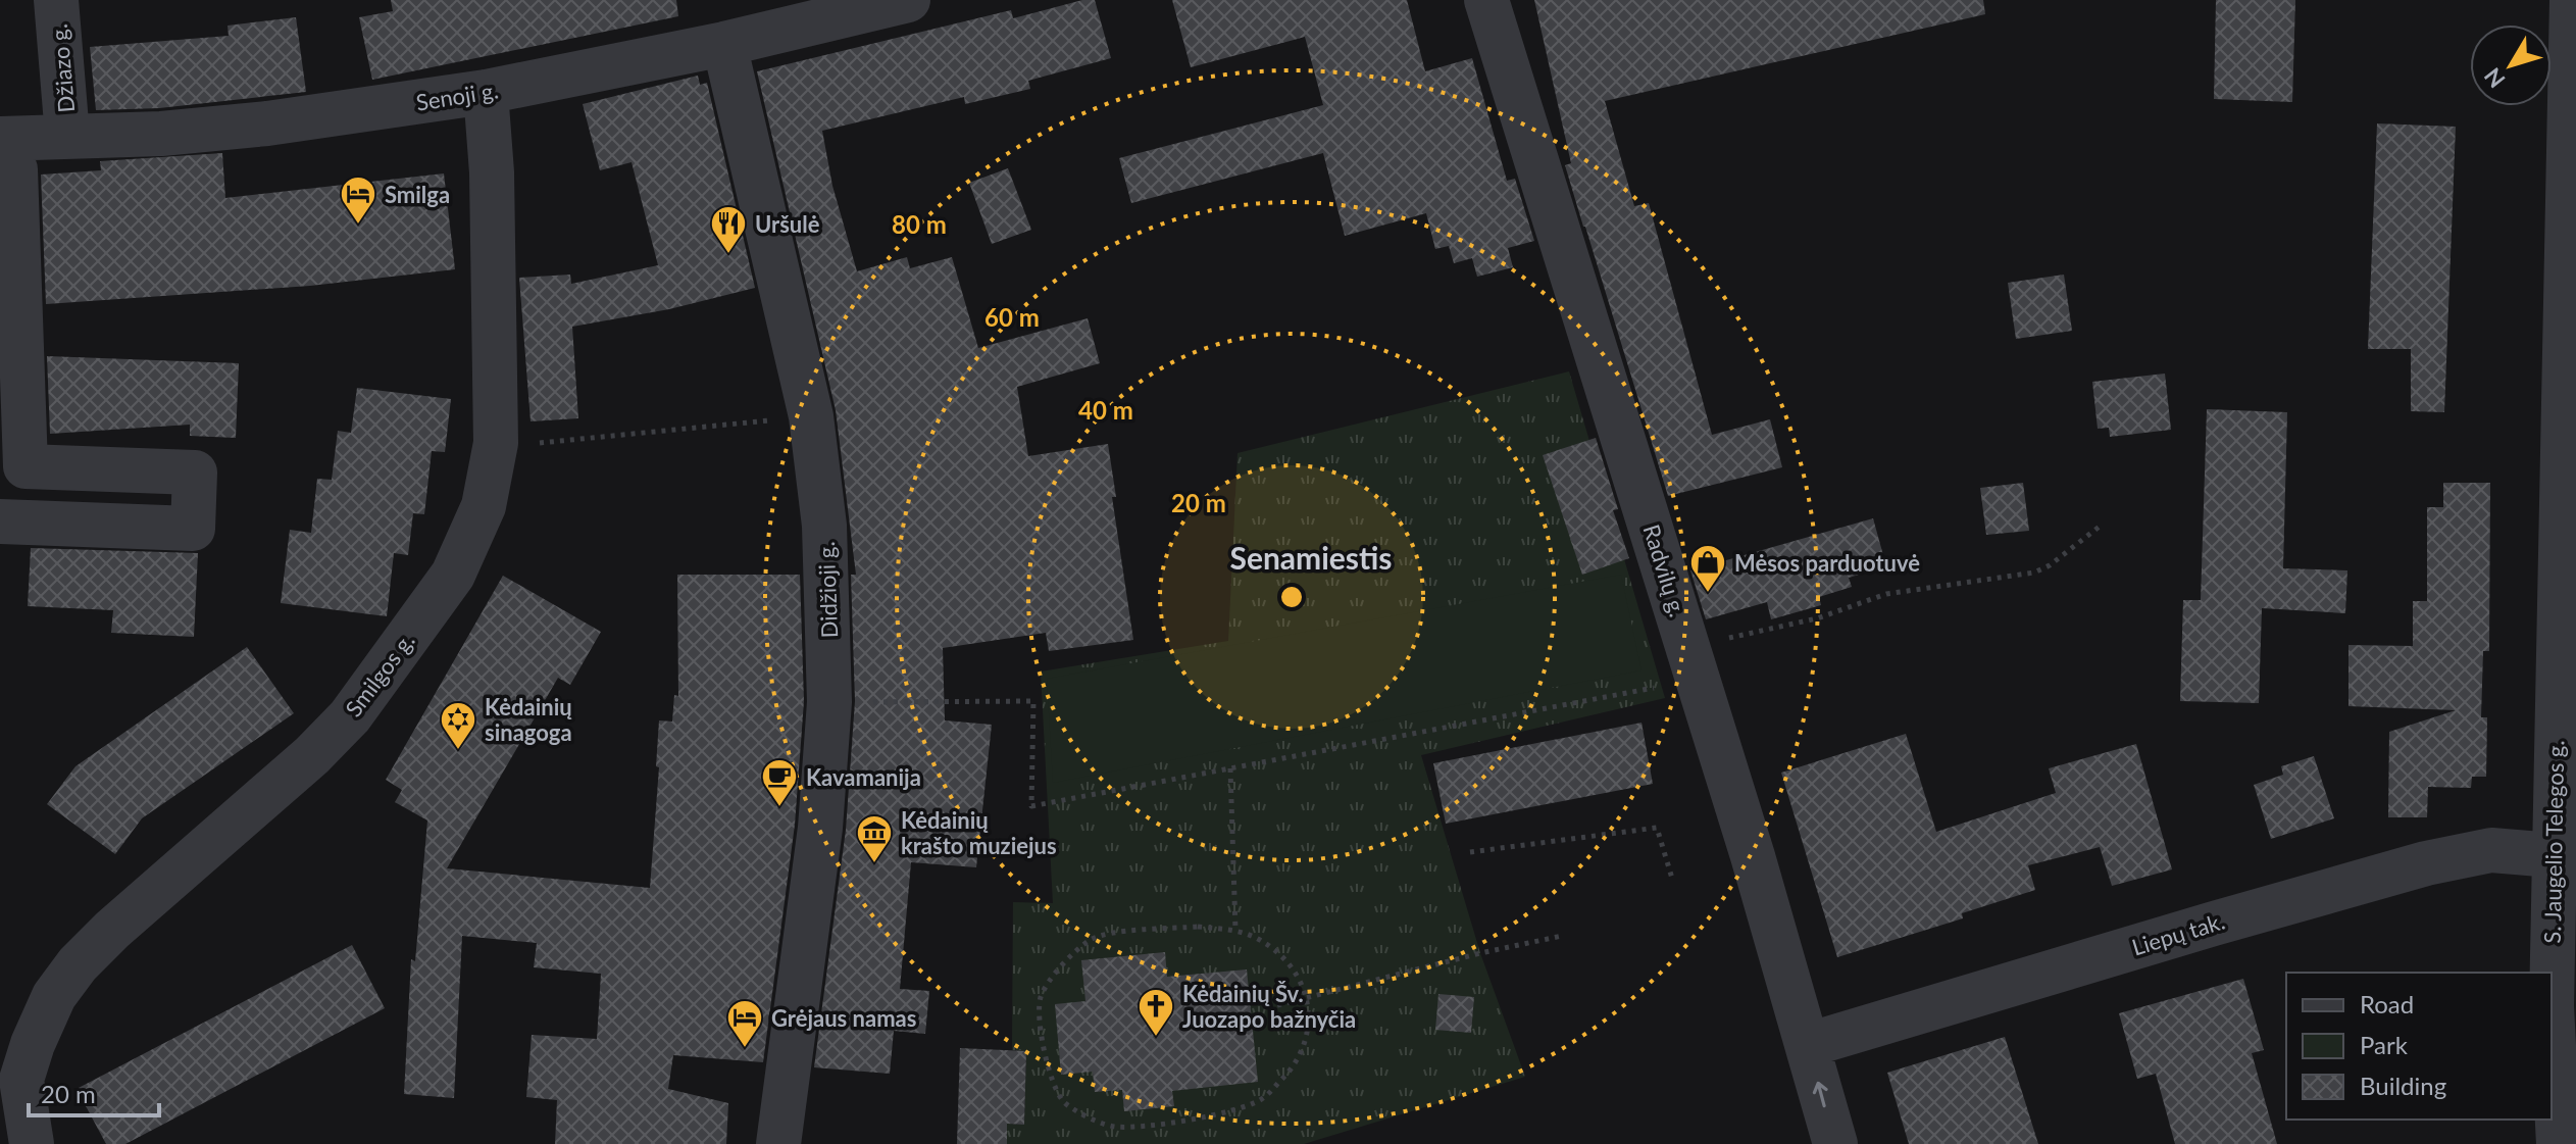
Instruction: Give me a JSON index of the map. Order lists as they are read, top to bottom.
{
  "streets": {
    "street": [
      "Džiazo g.",
      "Senoji g.",
      "Radvilų g.",
      "Didžioji g.",
      "Smilgos g.",
      "S. Jaugelio Telegos g.",
      "Liepų tak."
    ]
  },
  "crossings": [
    ["Džiazo g.", "Senoji g."],
    ["Senoji g.", "Didžioji g."],
    ["Senoji g.", "Smilgos g."],
    ["Radvilų g.", "Liepų tak."],
    ["S. Jaugelio Telegos g.", "Liepų tak."]
  ],
  "districts": ["Senamiestis"],
  "places": {
    "hotel": ["Smilga", "Grėjaus namas"],
    "restaurant": ["Uršulė"],
    "shop": ["Mėsos parduotuvė"],
    "synagogue": ["Kėdainių sinagoga"],
    "cafe": ["Kavamanija"],
    "museum": ["Kėdainių krašto muziejus"],
    "church": ["Kėdainių Šv. Juozapo bažnyčia"]
  },
  "legend": ["Road", "Park", "Building"],
  "scale_bar": "20 m",
  "north": "bottom left",
  "rings": [
    "80 m",
    "60 m",
    "40 m",
    "20 m"
  ]
}
